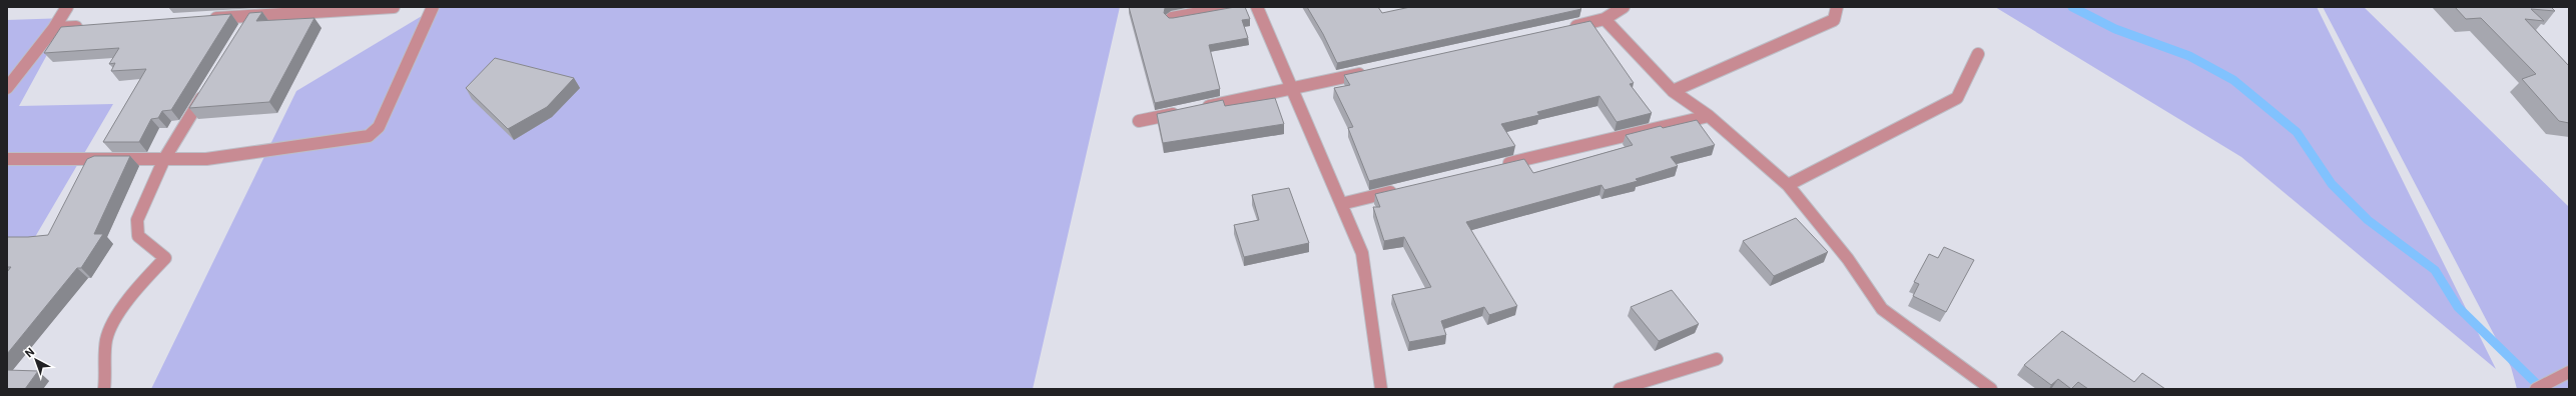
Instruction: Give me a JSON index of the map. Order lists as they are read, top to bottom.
{
  "north": "top left"
}
